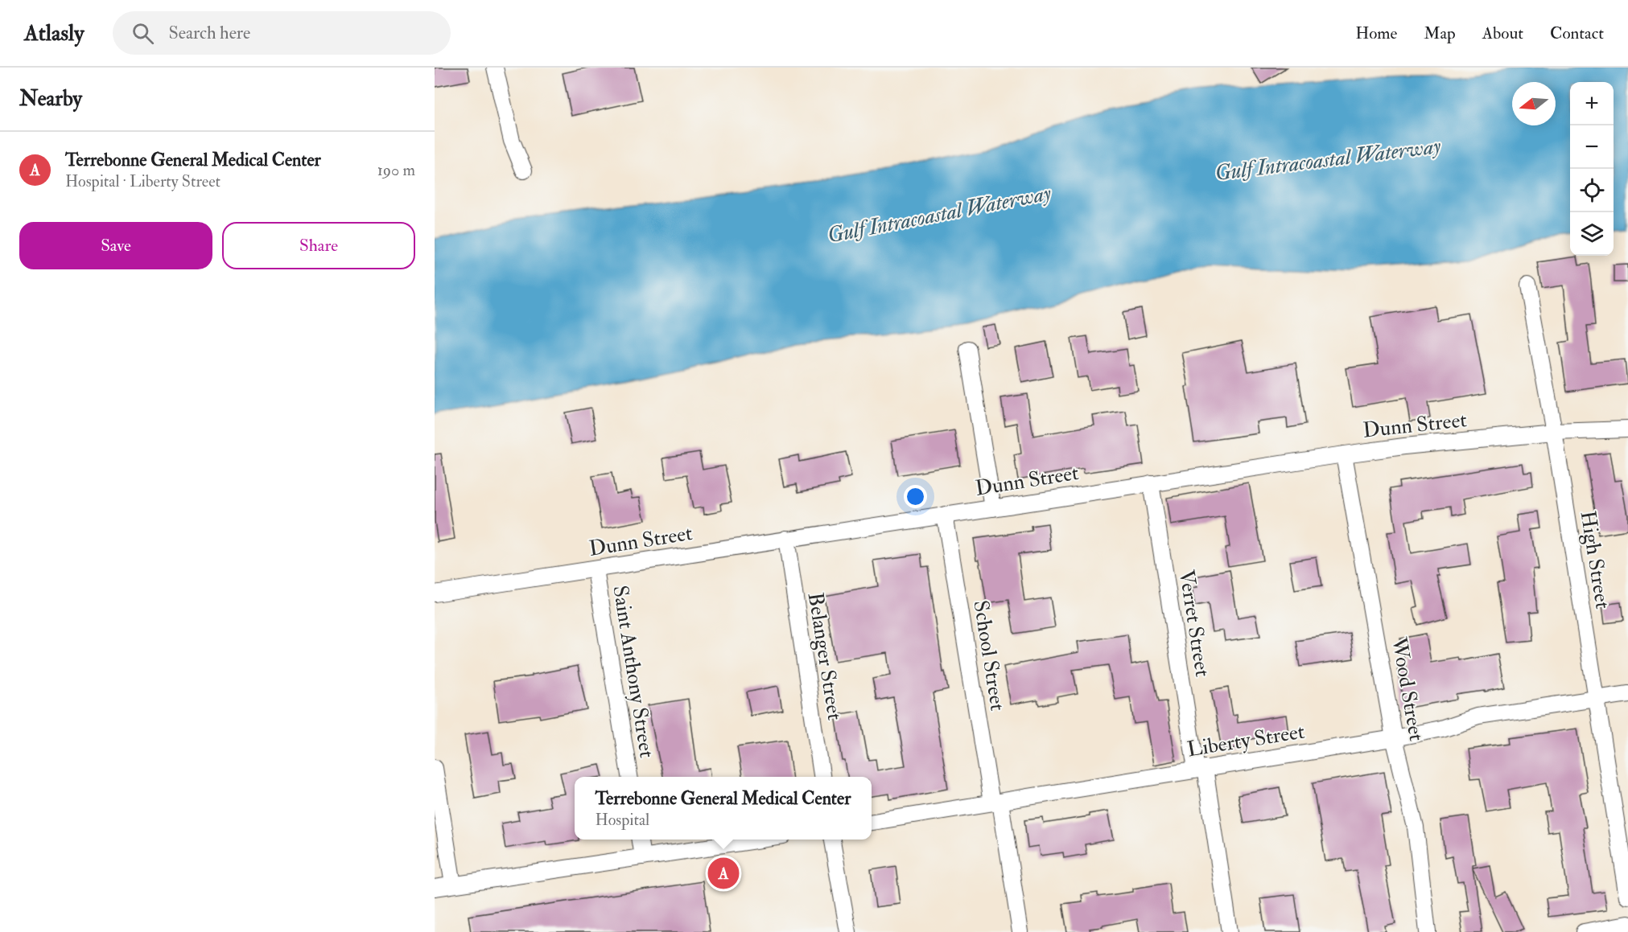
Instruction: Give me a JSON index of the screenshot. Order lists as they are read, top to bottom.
{
  "streets": {
    "street": [
      "Dunn Street",
      "High Street",
      "Verret Street",
      "School Street",
      "Belanger Street",
      "Saint Anthony Street",
      "Wood Street",
      "Liberty Street"
    ]
  },
  "crossings": [
    ["Dunn Street", "High Street"],
    ["Dunn Street", "Verret Street"],
    ["Dunn Street", "School Street"],
    ["Dunn Street", "Belanger Street"],
    ["Dunn Street", "Saint Anthony Street"],
    ["Dunn Street", "Wood Street"],
    ["High Street", "Liberty Street"],
    ["Verret Street", "Liberty Street"],
    ["School Street", "Liberty Street"],
    ["Wood Street", "Liberty Street"]
  ],
  "water": ["Gulf Intracoastal Waterway"],
  "north": "left",
  "page": {
    "header": "Atlasly",
    "search": "Search here",
    "nav": [
      "Home",
      "Map",
      "About",
      "Contact"
    ],
    "heading": "Nearby",
    "map_buttons": ["+", "−"],
    "list": [
      {
        "mark": "A",
        "name": "Terrebonne General Medical Center",
        "note": "Hospital · Liberty Street",
        "value": "190 m"
      }
    ],
    "buttons": ["Save", "Share"],
    "popup": ["Terrebonne General Medical Center", "Hospital"],
    "pins": "A"
  }
}
